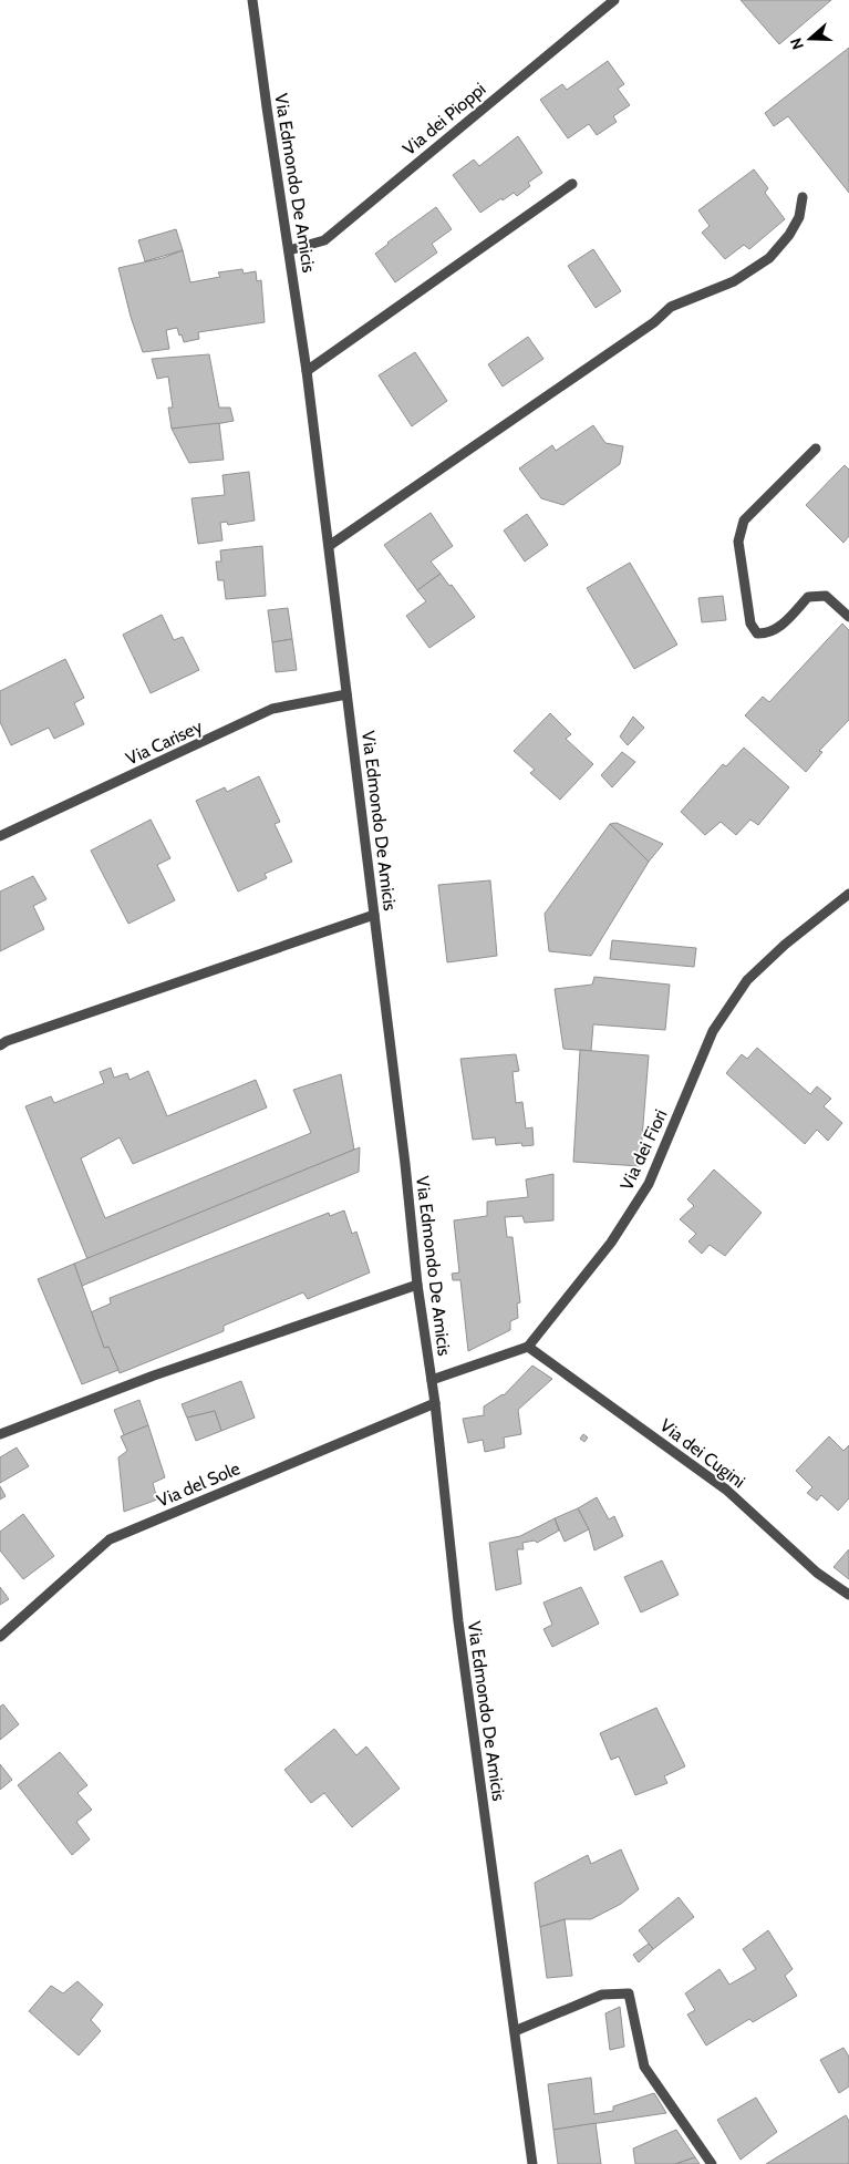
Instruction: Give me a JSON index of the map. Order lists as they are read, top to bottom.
{
  "streets": {
    "street": [
      "Via dei Pioppi",
      "Via Edmondo De Amicis",
      "Via Carisey",
      "Via dei Fiori",
      "Via dei Cugini",
      "Via del Sole"
    ]
  },
  "crossings": [
    ["Via dei Pioppi", "Via Edmondo De Amicis"],
    ["Via Edmondo De Amicis", "Via Carisey"],
    ["Via Edmondo De Amicis", "Via del Sole"],
    ["Via dei Fiori", "Via dei Cugini"]
  ],
  "north": "left"
}
